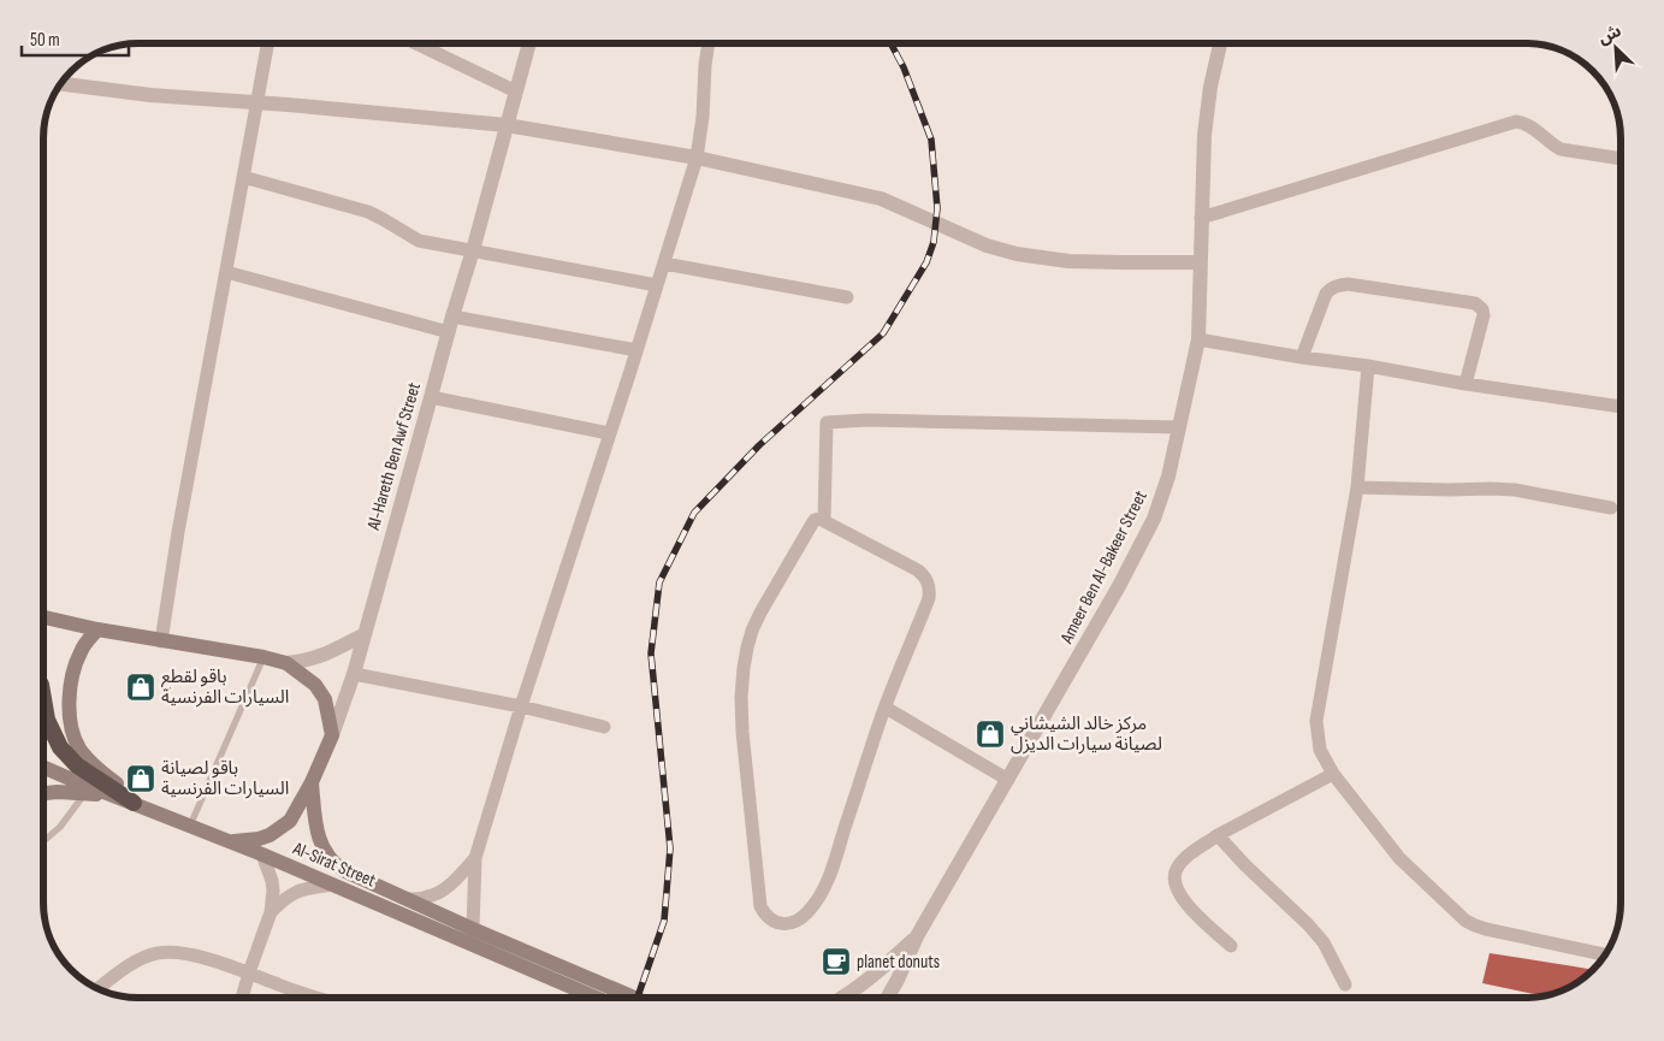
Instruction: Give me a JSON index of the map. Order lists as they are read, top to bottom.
{
  "streets": {
    "main road": ["Al-Hareth Ben Awf Street", "Al-Sirat Street"],
    "street": ["Ameer Ben Al-Bakeer Street"]
  },
  "crossings": [
    ["Al-Hareth Ben Awf Street", "Al-Sirat Street"]
  ],
  "places": {
    "shop": ["باقو لقطع السيارات الفرنسية", "مركز خالد الشيشاني لصيانة سيارات الديزل", "باقو لصيانة السيارات الفرنسية"],
    "cafe": ["planet donuts"]
  },
  "scale_bar": "50 m",
  "north": "top left"
}
